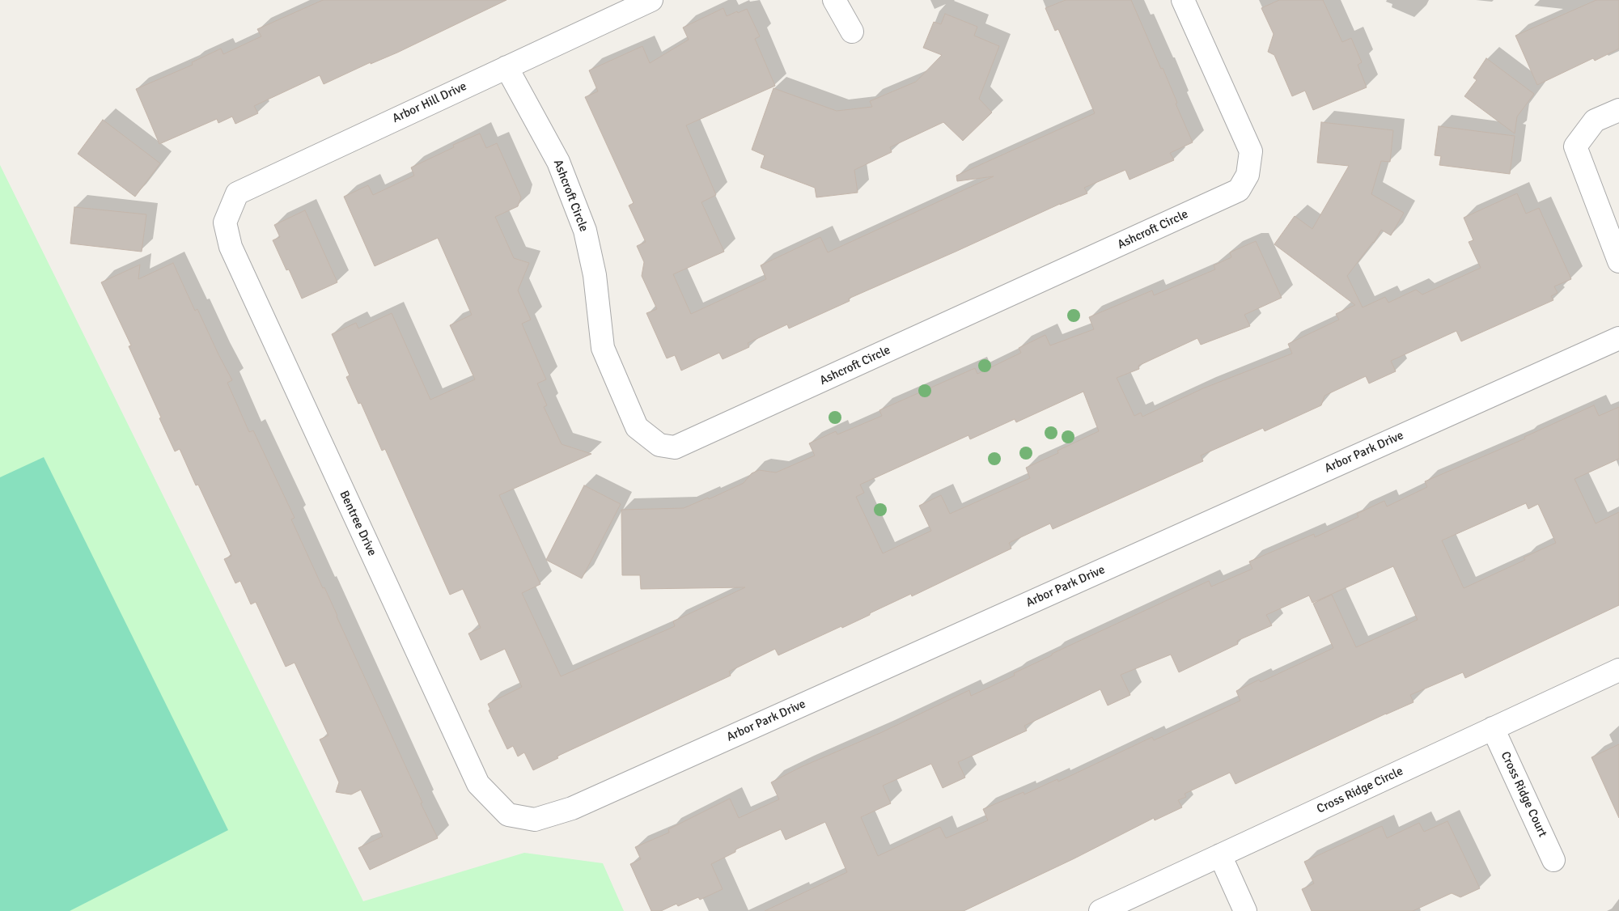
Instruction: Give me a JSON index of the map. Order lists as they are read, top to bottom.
{
  "streets": {
    "street": [
      "Arbor Hill Drive",
      "Ashcroft Circle",
      "Arbor Park Drive",
      "Bentree Drive",
      "Cross Ridge Circle",
      "Cross Ridge Court"
    ]
  },
  "crossings": [
    ["Arbor Hill Drive", "Ashcroft Circle"],
    ["Arbor Hill Drive", "Bentree Drive"],
    ["Arbor Park Drive", "Bentree Drive"],
    ["Cross Ridge Circle", "Cross Ridge Court"]
  ]
}
